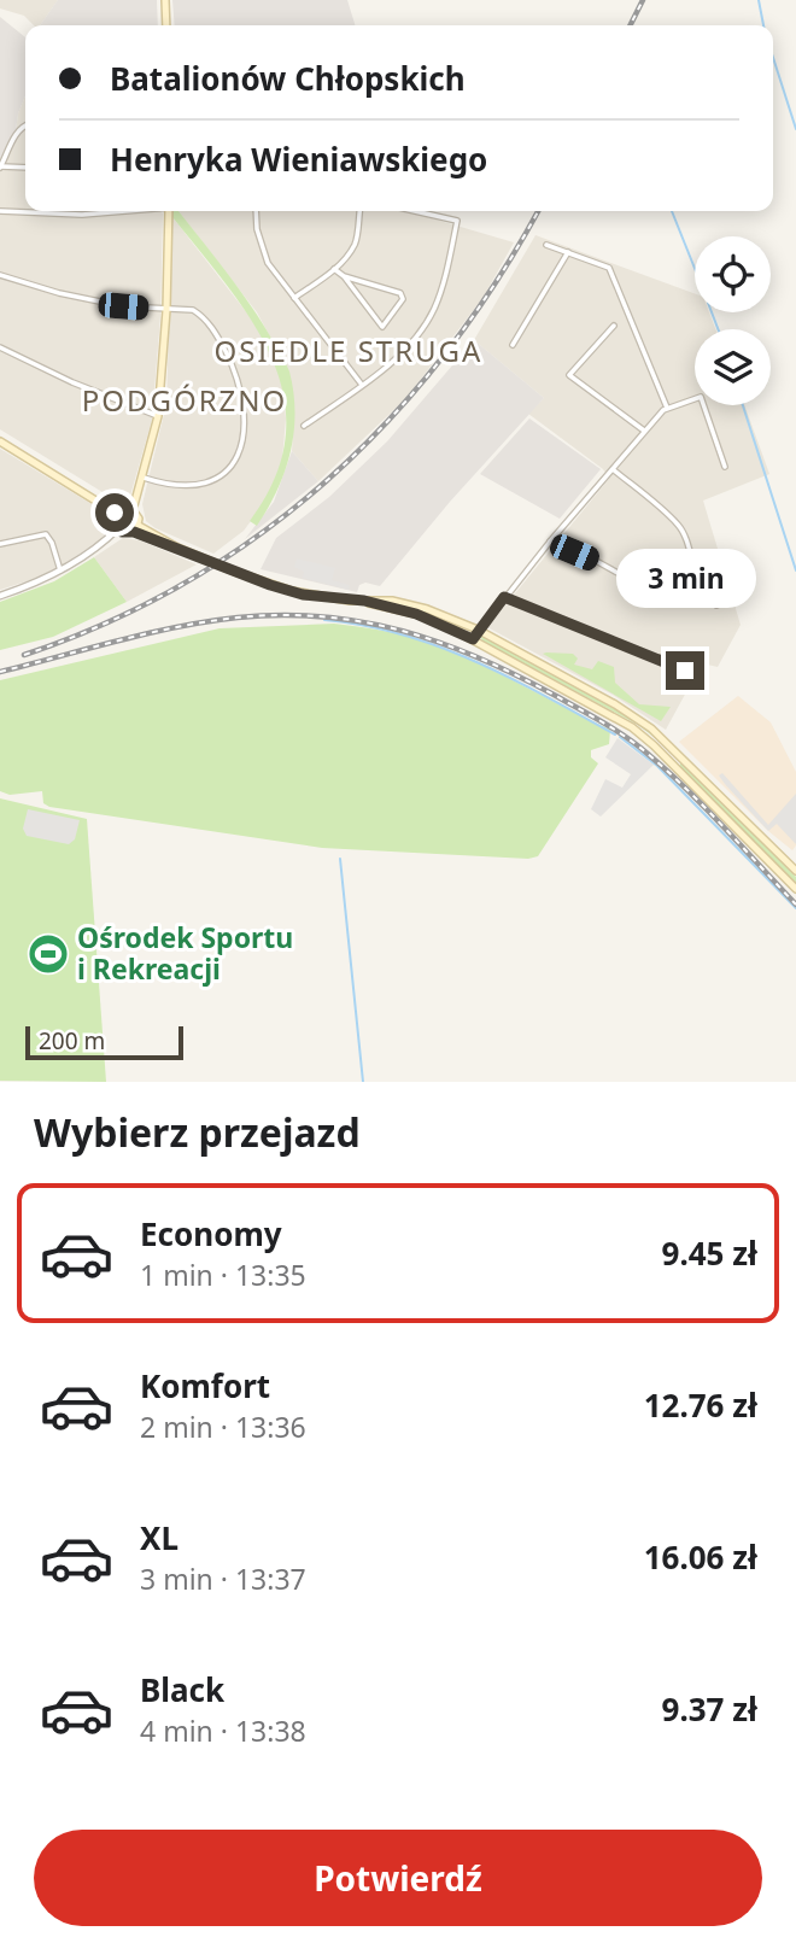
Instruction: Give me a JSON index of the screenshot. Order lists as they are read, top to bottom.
{
  "districts": ["OSIEDLE STRUGA", "PODGÓRZNO"],
  "places": {
    "sports": ["Ośrodek Sportu i Rekreacji"]
  },
  "scale_bar": "200 m",
  "page": {
    "banner": ["Batalionów Chłopskich", "Henryka Wieniawskiego"],
    "bubble": "3 min",
    "scale": "200 m",
    "heading": "Wybierz przejazd",
    "list": [
      {
        "name": "Economy",
        "note": "1 min · 13:35",
        "value": "9.45 zł"
      },
      {
        "name": "Komfort",
        "note": "2 min · 13:36",
        "value": "12.76 zł"
      },
      {
        "name": "XL",
        "note": "3 min · 13:37",
        "value": "16.06 zł"
      },
      {
        "name": "Black",
        "note": "4 min · 13:38",
        "value": "9.37 zł"
      }
    ],
    "buttons": "Potwierdź"
  }
}
